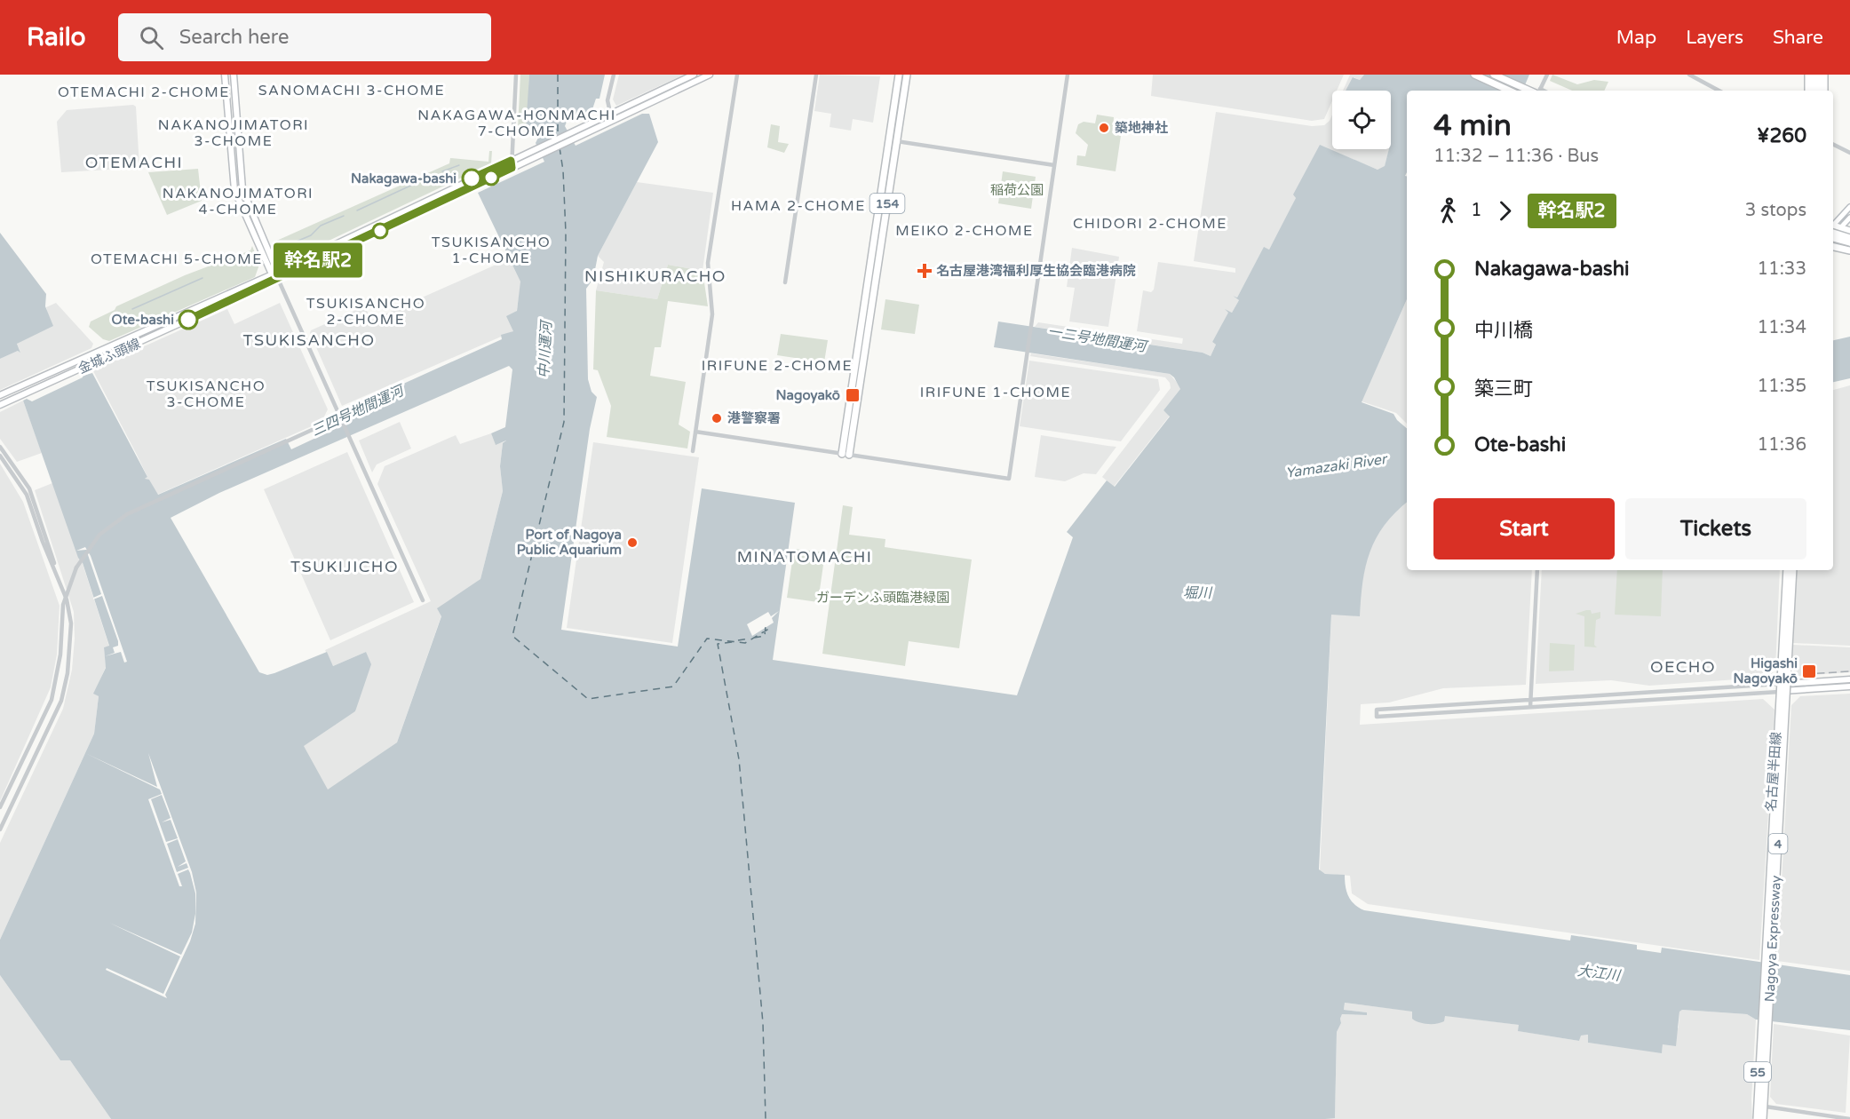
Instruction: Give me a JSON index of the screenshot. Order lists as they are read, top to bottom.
{
  "streets": {
    "highway": ["154", "4", "Nagoya Expressway"],
    "main road": ["金城ふ頭線", "名古屋半田線", "55"]
  },
  "crossings": [
    ["名古屋半田線", "Nagoya Expressway"]
  ],
  "districts": [
    "SANOMACHI 3-CHOME",
    "OTEMACHI 2-CHOME",
    "NAKAGAWA-HONMACHI 7-CHOME",
    "NAKANOJIMATORI 3-CHOME",
    "OTEMACHI",
    "NAKANOJIMATORI 4-CHOME",
    "HAMA 2-CHOME",
    "CHIDORI 2-CHOME",
    "MEIKO 2-CHOME",
    "TSUKISANCHO 1-CHOME",
    "OTEMACHI 5-CHOME",
    "NISHIKURACHO",
    "TSUKISANCHO 2-CHOME",
    "TSUKISANCHO",
    "IRIFUNE 2-CHOME",
    "TSUKISANCHO 3-CHOME",
    "IRIFUNE 1-CHOME",
    "MINATOMACHI",
    "TSUKIJICHO",
    "OECHO"
  ],
  "water": [
    "一二号地間運河",
    "中川運河",
    "三四号地間運河",
    "Yamazaki River",
    "堀川",
    "大江川"
  ],
  "parks": ["稲荷公園", "ガーデンふ頭臨港緑園"],
  "places": {
    "other": [
      "築地神社",
      "Nakagawa-bashi",
      "Ote-bashi",
      "港警察署",
      "Port of Nagoya Public Aquarium"
    ],
    "health": ["名古屋港湾福利厚生協会臨港病院"],
    "transit": ["Nagoyakō", "Higashi Nagoyakō"]
  },
  "lines": ["bus line 幹名駅2"],
  "page": {
    "header": "Railo",
    "search": "Search here",
    "nav": ["Map", "Layers", "Share"],
    "on_map": "幹名駅2",
    "heading": ["4 min", "11:32 – 11:36 · Bus", "¥260"],
    "legs": ["1", "幹名駅2", "3 stops"],
    "list": [
      {
        "name": "Nakagawa-bashi",
        "value": "11:33"
      },
      {
        "name": "中川橋",
        "value": "11:34"
      },
      {
        "name": "築三町",
        "value": "11:35"
      },
      {
        "name": "Ote-bashi",
        "value": "11:36"
      }
    ],
    "buttons": ["Start", "Tickets"]
  }
}
